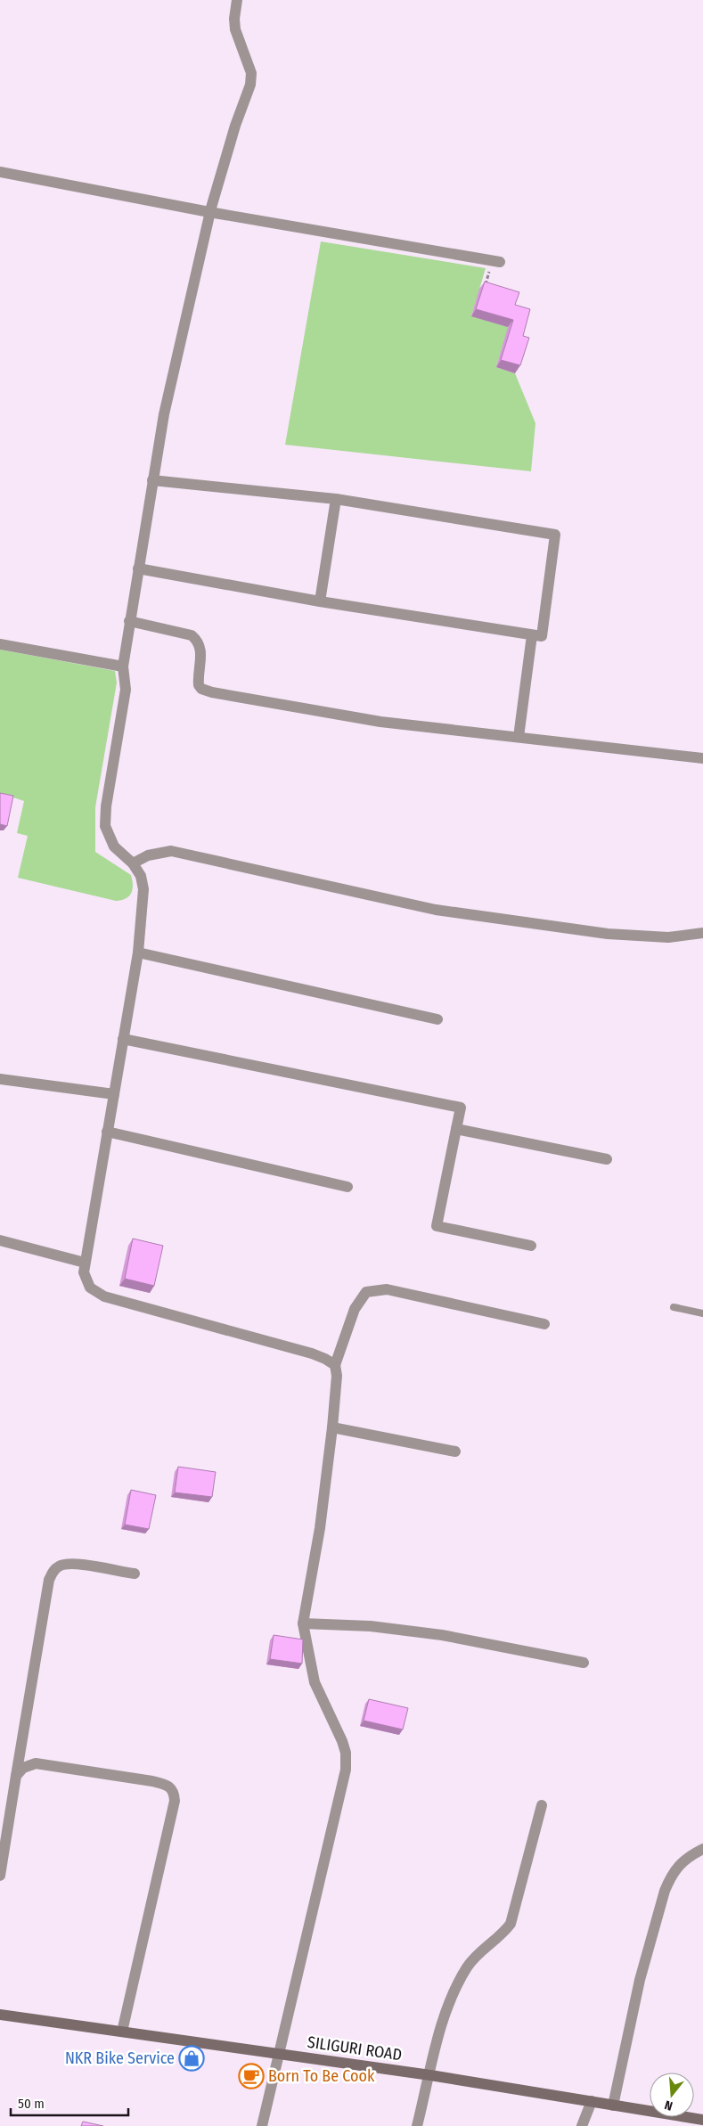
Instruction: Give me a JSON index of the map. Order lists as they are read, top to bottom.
{
  "streets": {
    "main road": ["SILIGURI ROAD"]
  },
  "places": {
    "shop": ["NKR Bike Service"],
    "cafe": ["Born To Be Cook"]
  },
  "scale_bar": "50 m",
  "north": "bottom"
}
